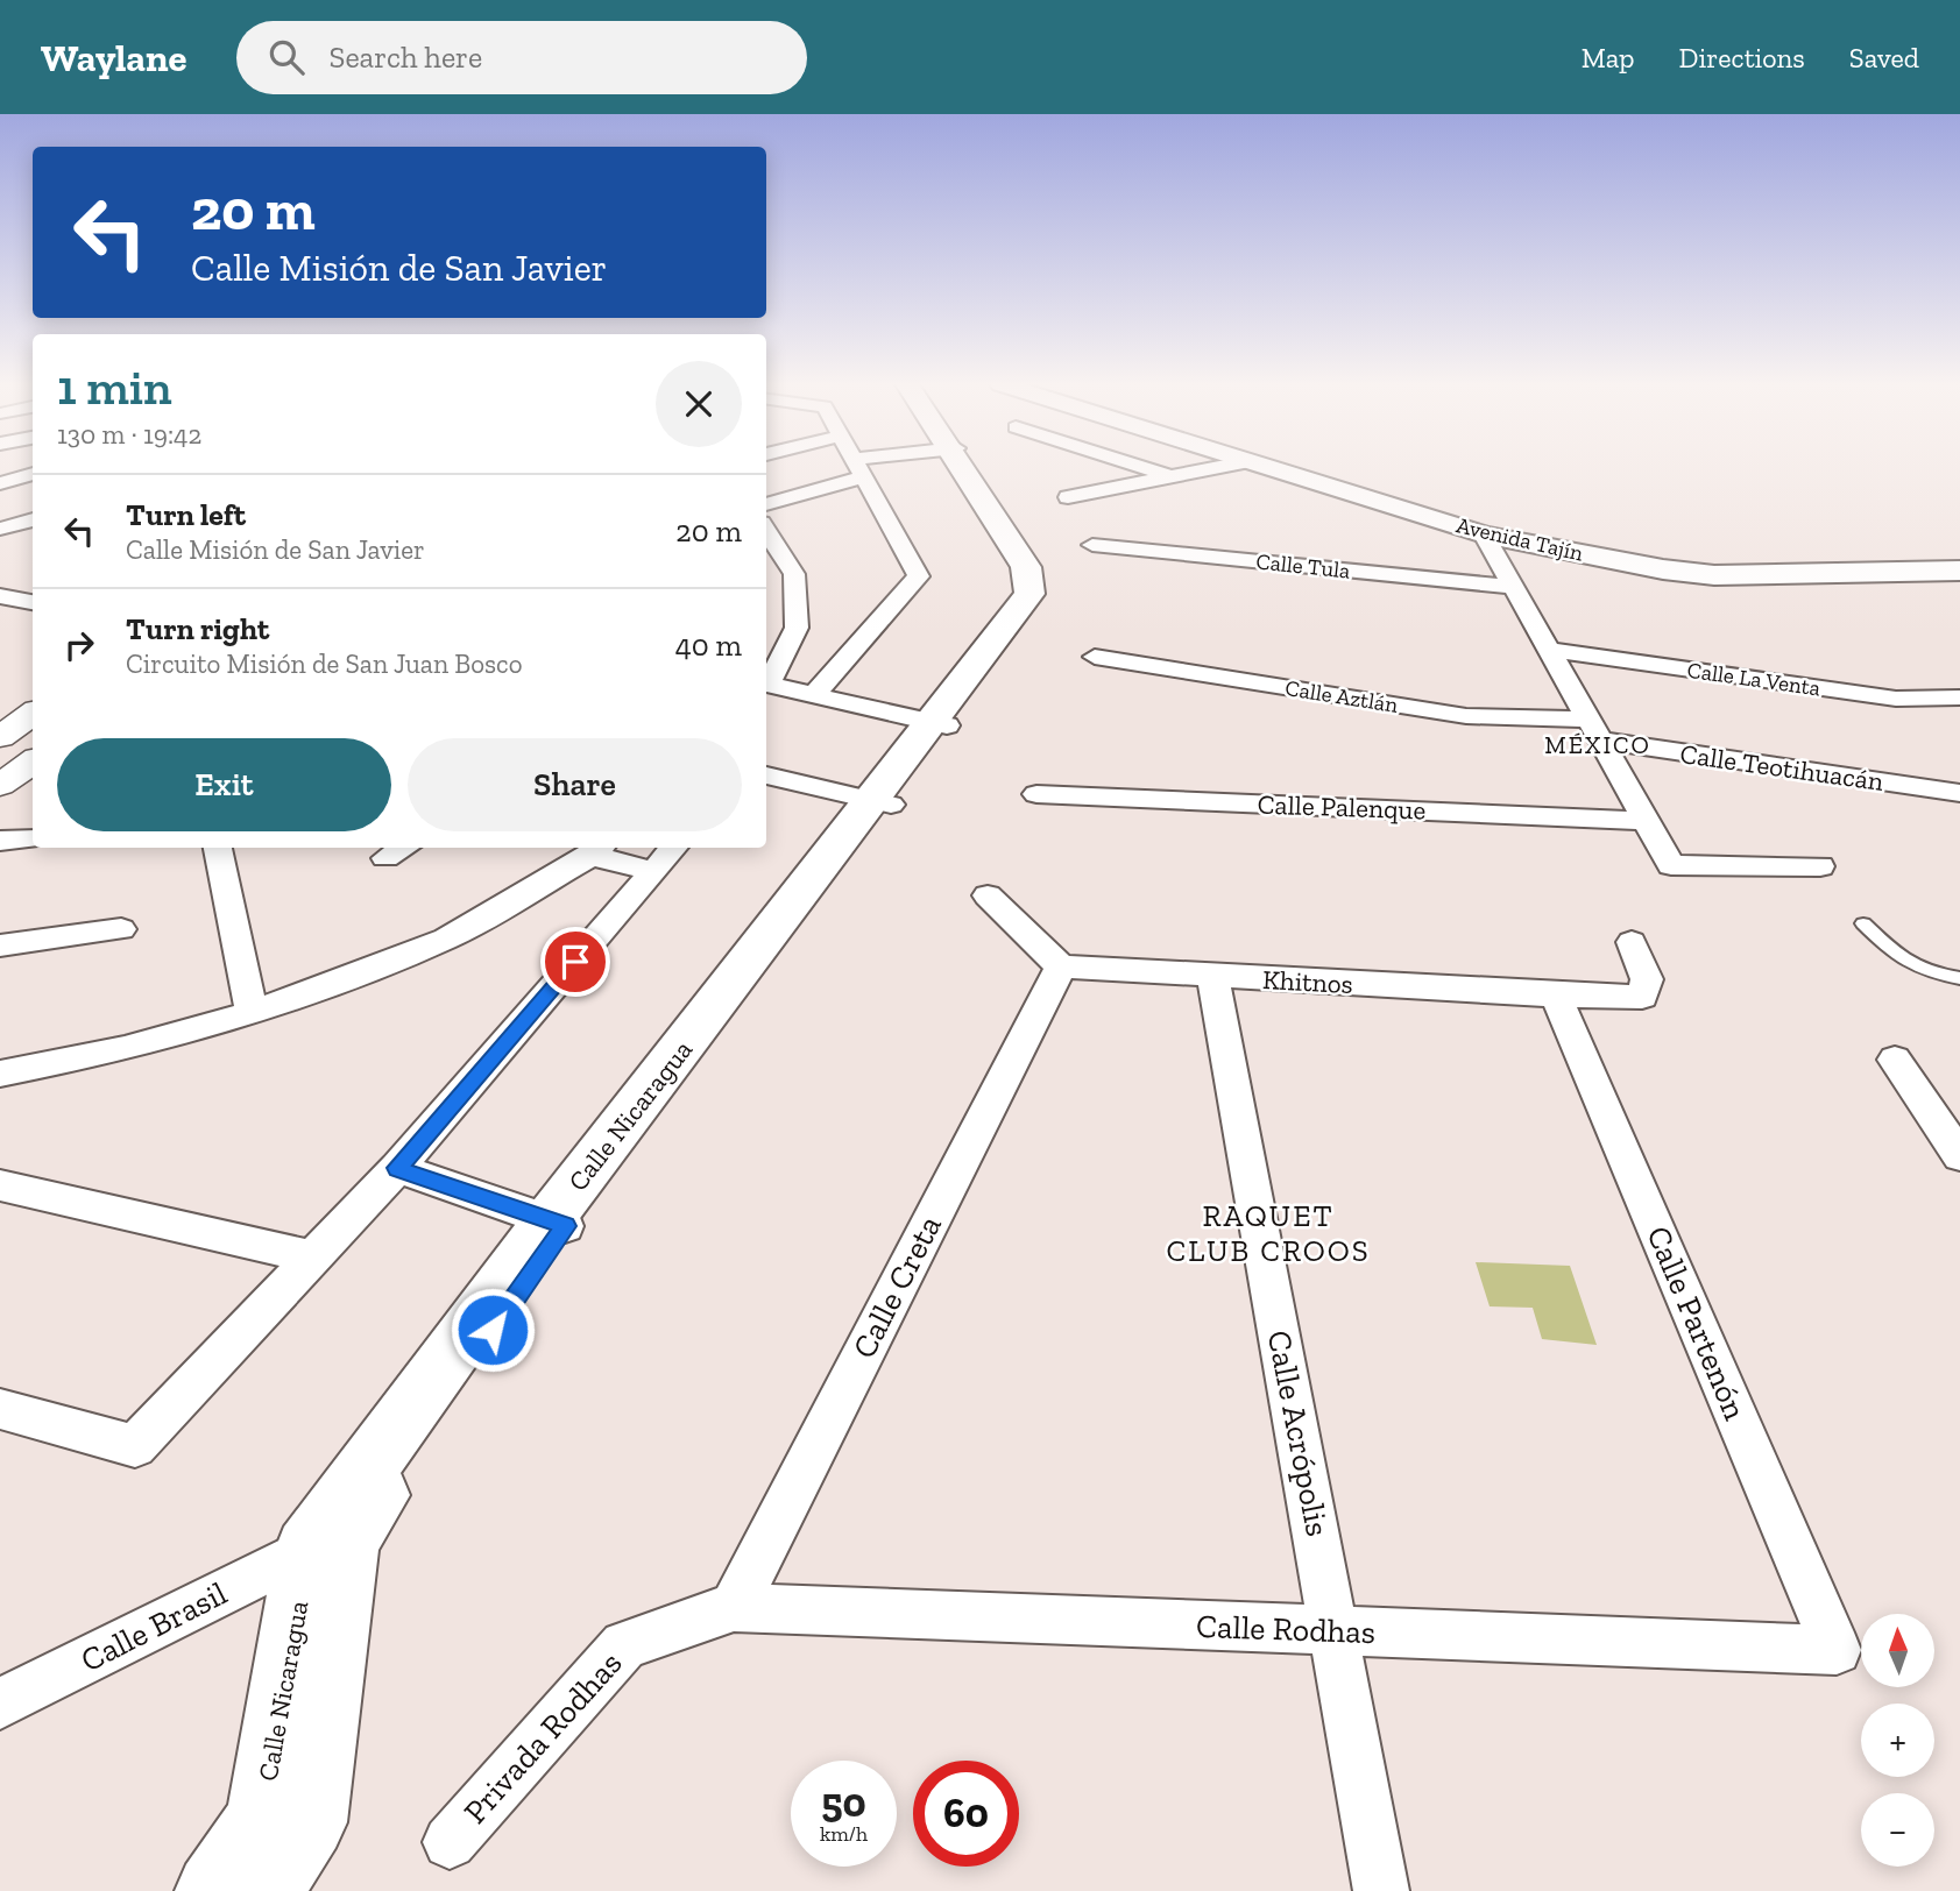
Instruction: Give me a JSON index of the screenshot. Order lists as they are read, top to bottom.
{
  "streets": {
    "main road": ["Avenida Tajín", "Calle Nicaragua"],
    "street": [
      "Calle Tula",
      "Calle La Venta",
      "Calle Aztlán",
      "Calle Teotihuacán",
      "Calle Palenque",
      "Khitnos",
      "Calle Creta",
      "Calle Partenón",
      "Calle Acrópolis",
      "Calle Brasil",
      "Calle Rodhas",
      "Privada Rodhas"
    ]
  },
  "crossings": [
    ["Calle Aztlán", "Calle Teotihuacán"],
    ["Khitnos", "Calle Creta"],
    ["Khitnos", "Calle Partenón"],
    ["Khitnos", "Calle Acrópolis"],
    ["Calle Nicaragua", "Calle Brasil"],
    ["Calle Creta", "Calle Rodhas"],
    ["Calle Creta", "Privada Rodhas"],
    ["Calle Partenón", "Calle Rodhas"],
    ["Calle Acrópolis", "Calle Rodhas"],
    ["Calle Rodhas", "Privada Rodhas"]
  ],
  "districts": ["MÉXICO", "RAQUET CLUB CROOS"],
  "north": "top",
  "page": {
    "header": "Waylane",
    "search": "Search here",
    "nav": ["Map", "Directions", "Saved"],
    "turn": ["20 m", "Calle Misión de San Javier"],
    "heading": ["1 min", "130 m · 19:42"],
    "list": [
      {
        "name": "Turn left",
        "note": "Calle Misión de San Javier",
        "value": "20 m"
      },
      {
        "name": "Turn right",
        "note": "Circuito Misión de San Juan Bosco",
        "value": "40 m"
      }
    ],
    "buttons": ["Exit", "Share"],
    "map_buttons": ["+", "−"],
    "speed": "50 km/h",
    "limit": "60"
  }
}
